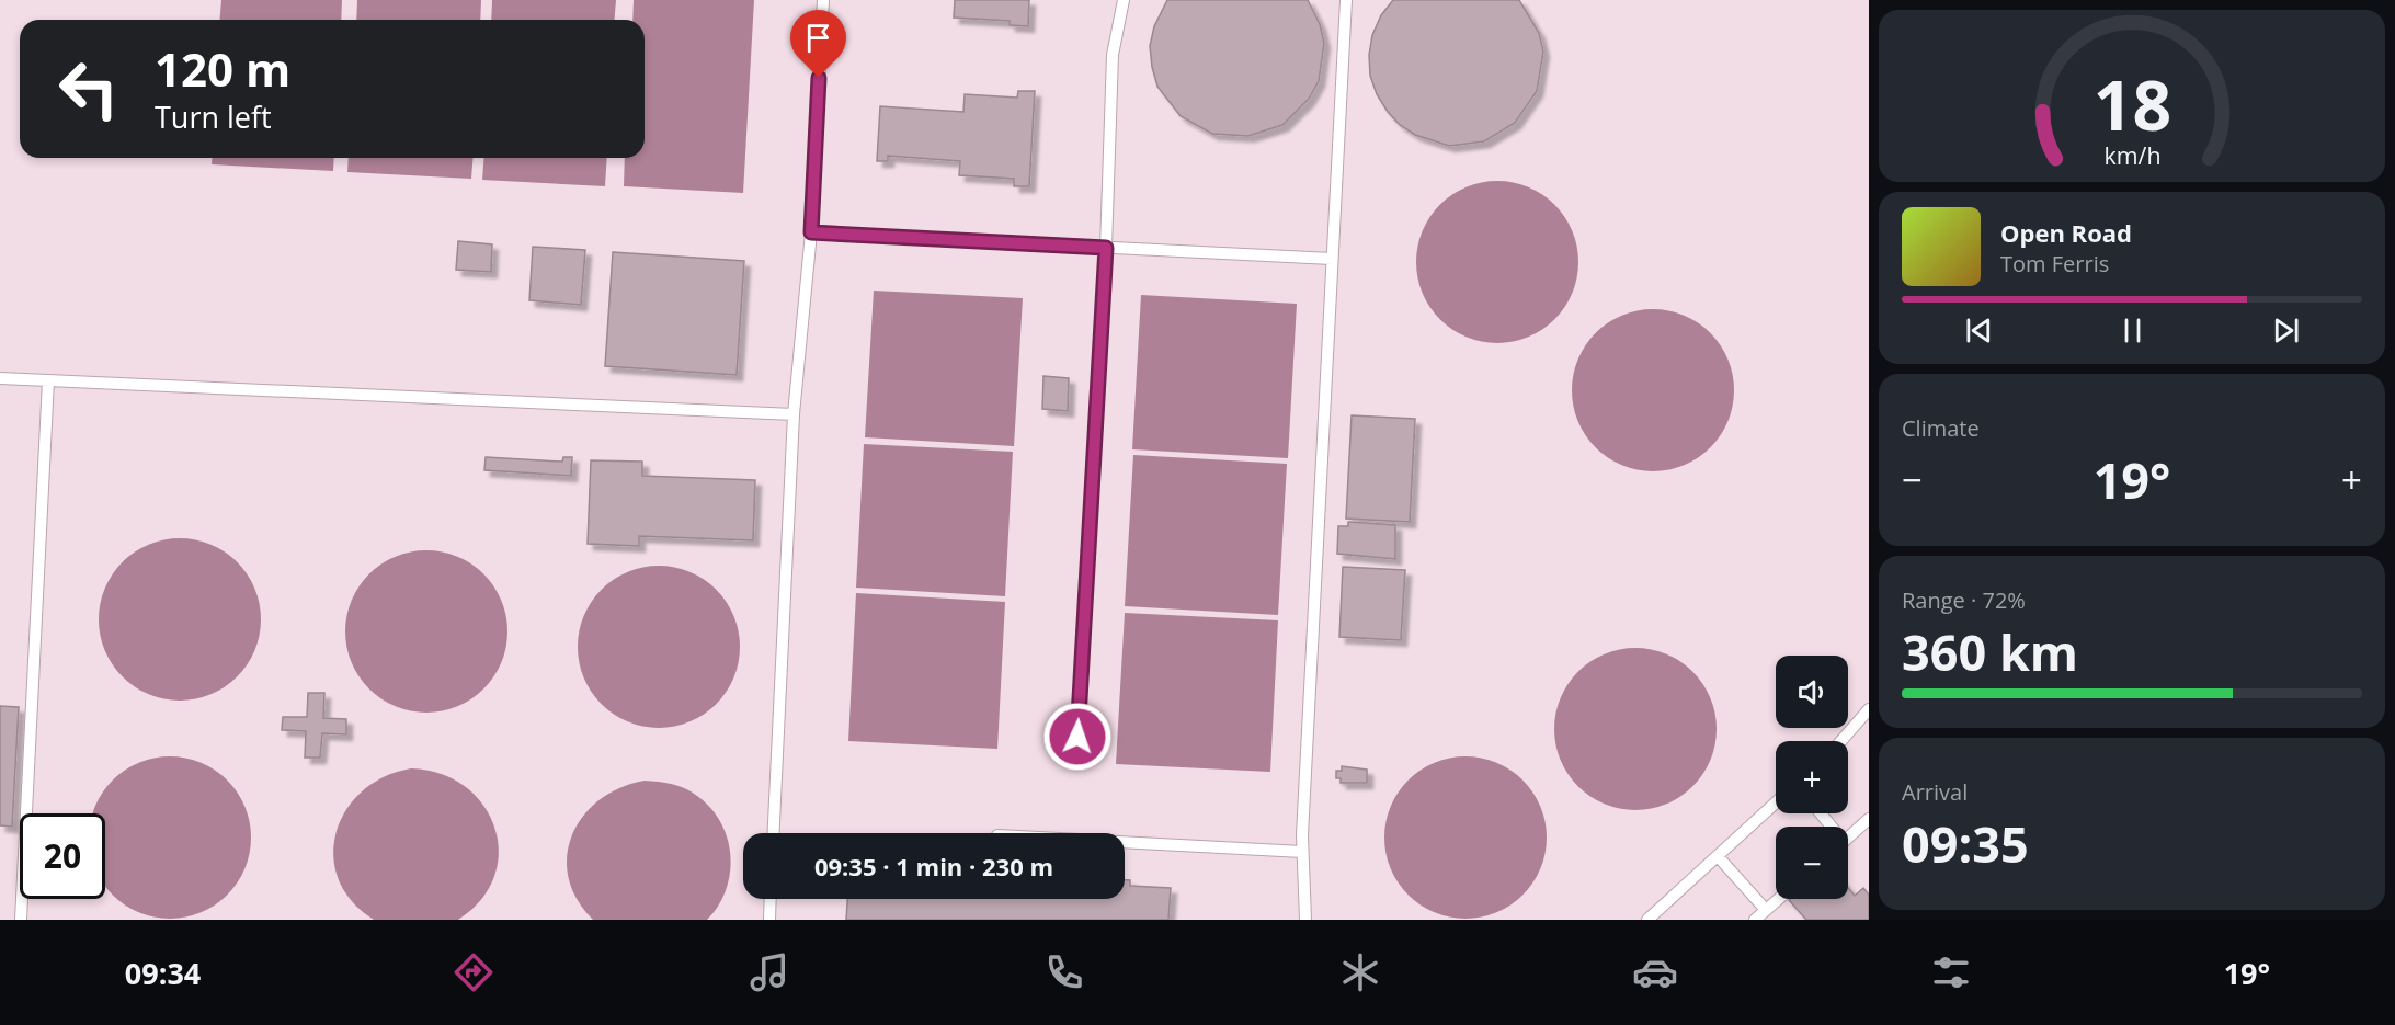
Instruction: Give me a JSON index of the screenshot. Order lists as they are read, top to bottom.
{
  "page": {
    "turn": ["120 m", "Turn left"],
    "song": ["Open Road", "Tom Ferris"],
    "tile": [
      "Climate",
      ["Range · 72%", "360 km"],
      ["Arrival", "09:35"]
    ],
    "heat": ["−", "19°", "+"],
    "map_buttons": ["+", "−"],
    "limit": "20",
    "trip": "09:35 · 1 min · 230 m",
    "tabs": ["09:34", "19°"],
    "gauge": ["18", "km/h"]
  }
}
